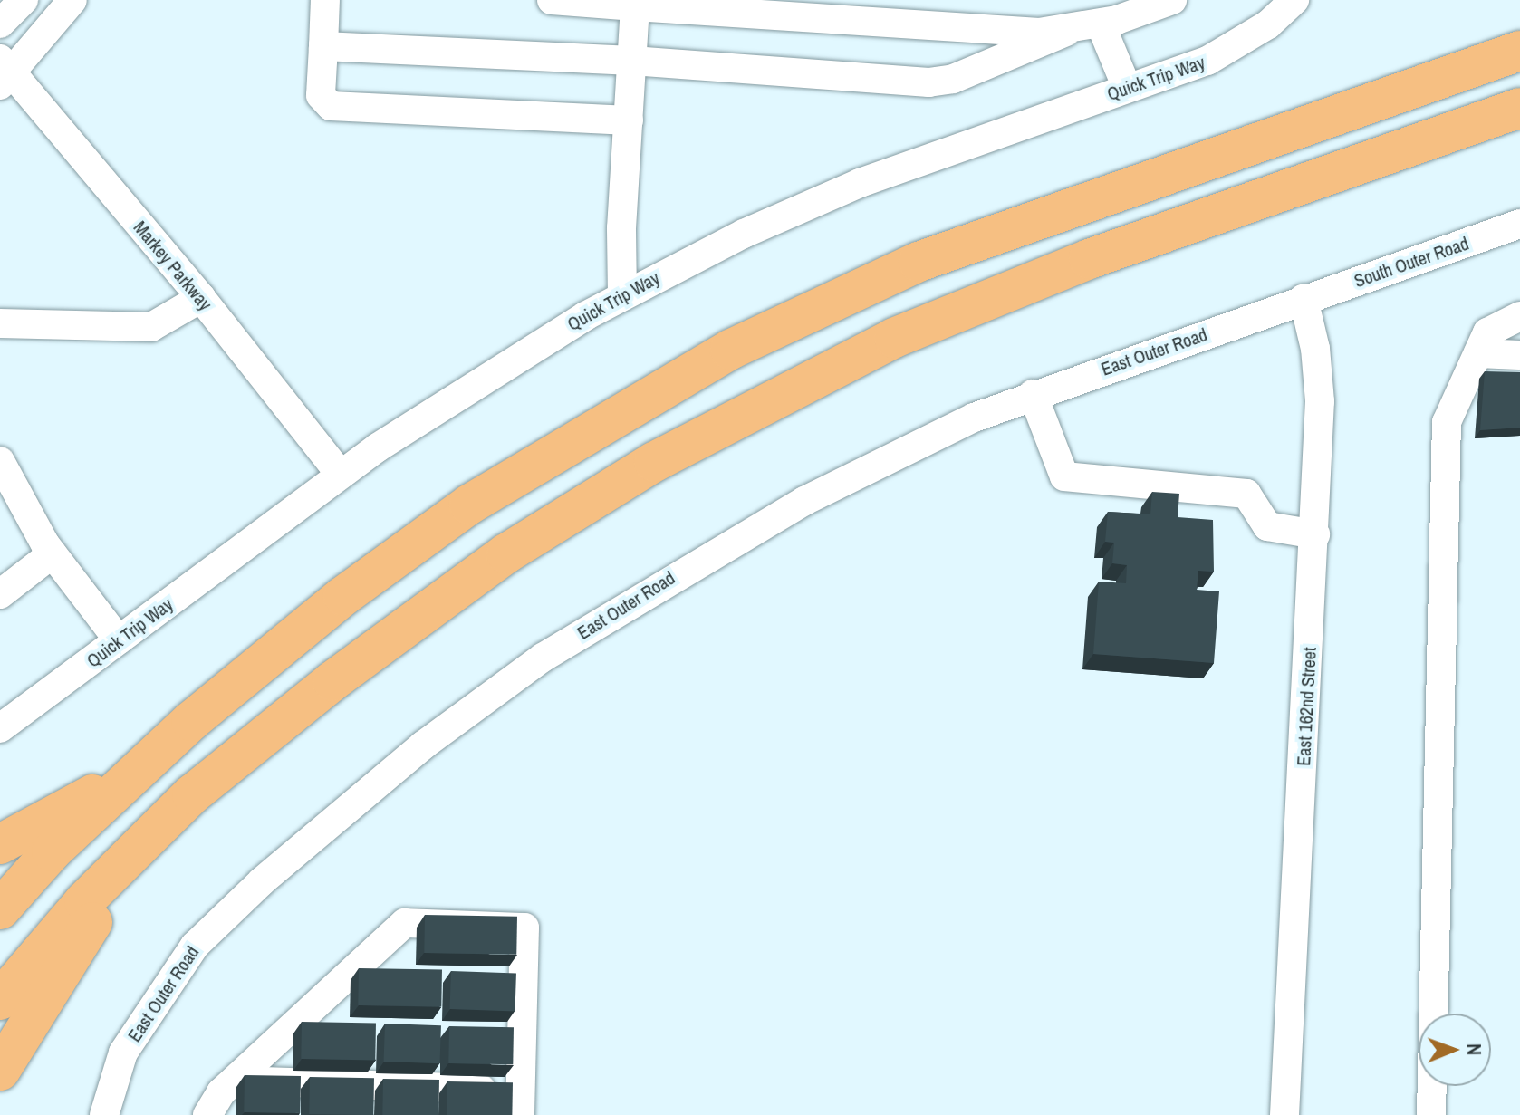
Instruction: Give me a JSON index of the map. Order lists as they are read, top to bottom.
{
  "streets": {
    "street": [
      "Quick Trip Way",
      "South Outer Road",
      "Markey Parkway",
      "East Outer Road",
      "East 162nd Street"
    ]
  },
  "crossings": [
    ["Quick Trip Way", "Markey Parkway"],
    ["South Outer Road", "East Outer Road"],
    ["South Outer Road", "East 162nd Street"],
    ["East Outer Road", "East 162nd Street"]
  ],
  "north": "right"
}
